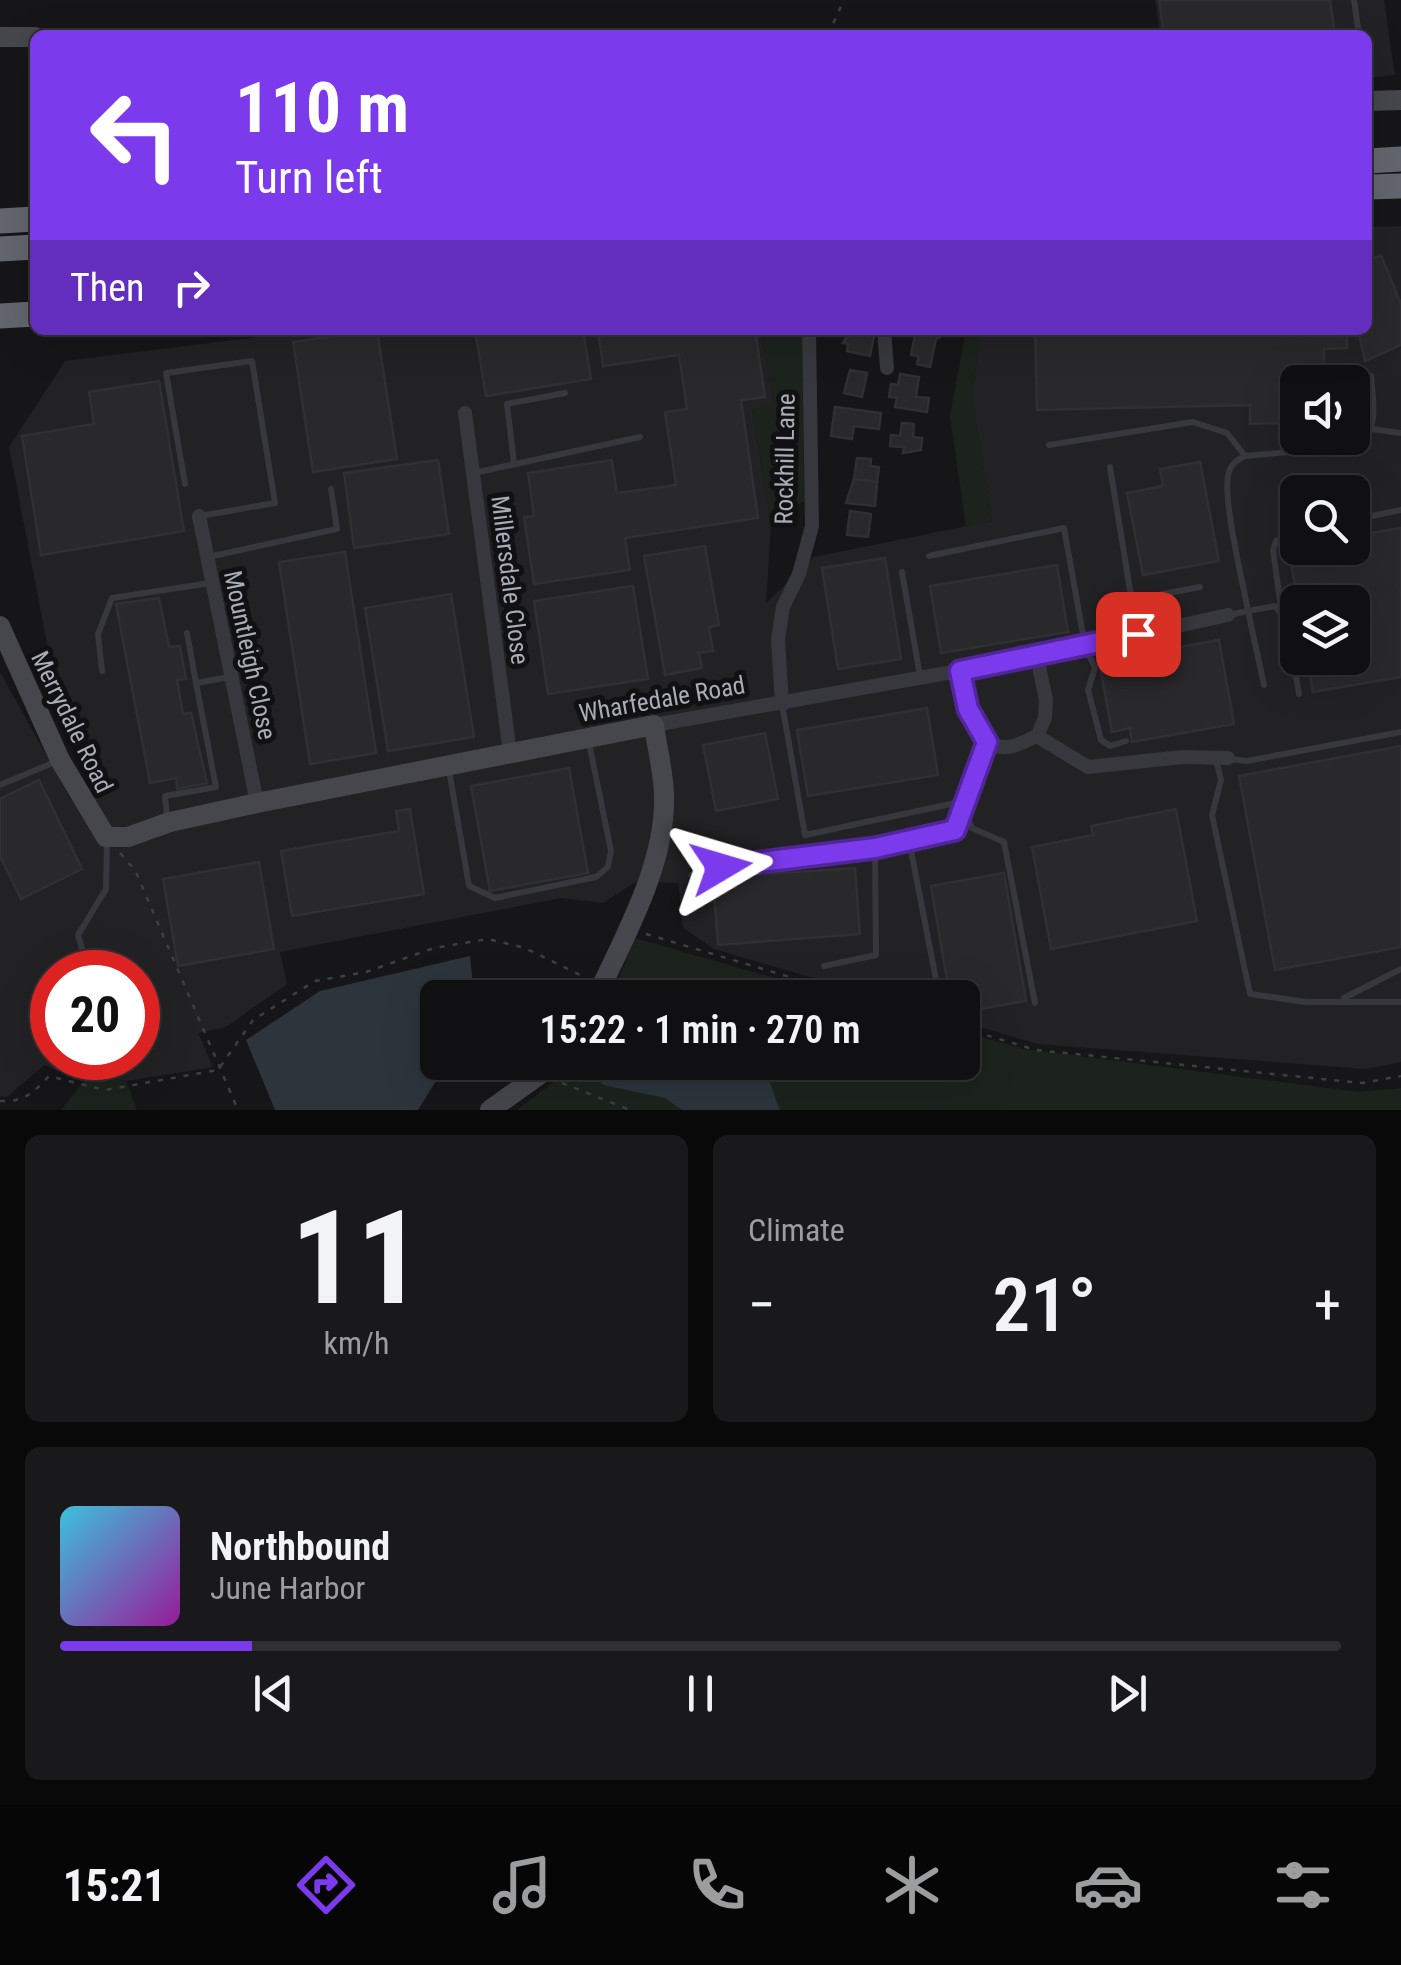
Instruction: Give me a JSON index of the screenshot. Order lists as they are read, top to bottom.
{
  "streets": {
    "street": [
      "Rockhill Lane",
      "Millersdale Close",
      "Mountleigh Close",
      "Wharfedale Road",
      "Merrydale Road"
    ]
  },
  "crossings": [
    ["Rockhill Lane", "Wharfedale Road"],
    ["Millersdale Close", "Wharfedale Road"],
    ["Mountleigh Close", "Wharfedale Road"],
    ["Wharfedale Road", "Merrydale Road"]
  ],
  "page": {
    "turn": ["110 m", "Turn left"],
    "then": "Then",
    "limit": "20",
    "trip": "15:22 · 1 min · 270 m",
    "tile": [
      ["11", "km/h"],
      "Climate"
    ],
    "heat": ["−", "21°", "+"],
    "song": ["Northbound", "June Harbor"],
    "tabs": "15:21"
  }
}
